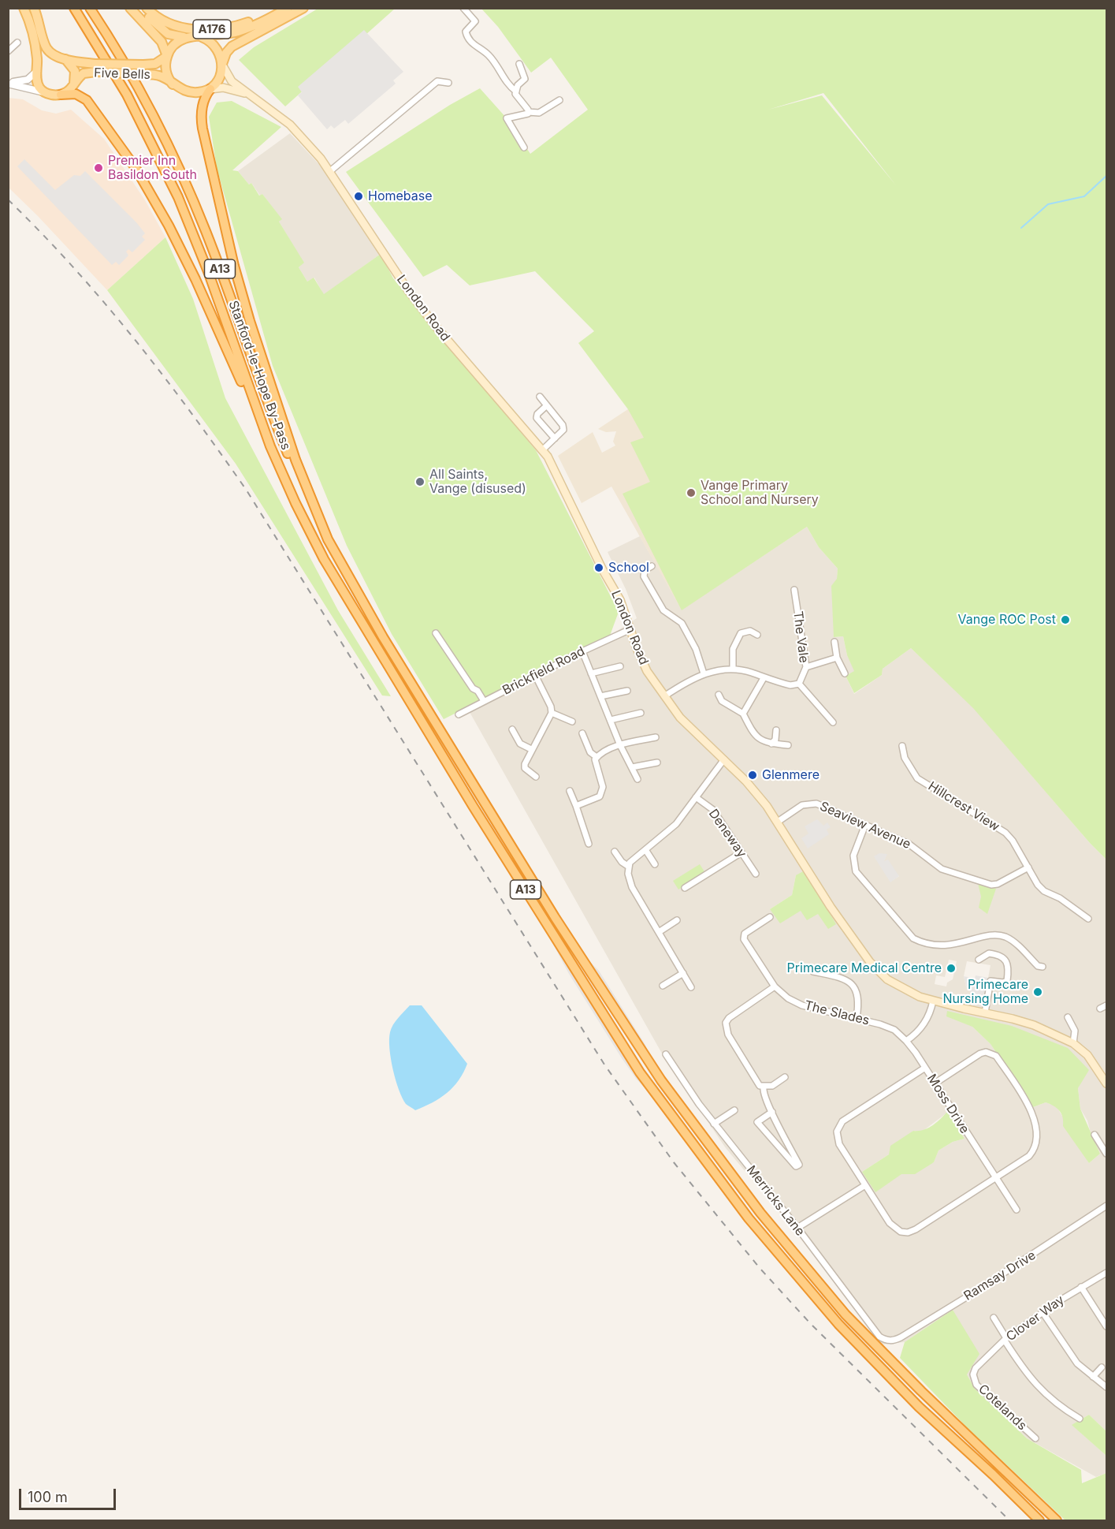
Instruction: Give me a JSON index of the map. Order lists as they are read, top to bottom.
{
  "streets": {
    "highway": ["A13", "Stanford-le-Hope By-Pass"],
    "main road": ["A176", "Five Bells", "London Road"],
    "street": [
      "The Vale",
      "Brickfield Road",
      "Hillcrest View",
      "Seaview Avenue",
      "Deneway",
      "The Slades",
      "Moss Drive",
      "Merricks Lane",
      "Ramsay Drive",
      "Clover Way",
      "Cotelands"
    ]
  },
  "crossings": [
    ["A176", "Five Bells"],
    ["A176", "A13"],
    ["A176", "London Road"],
    ["Five Bells", "A13"],
    ["Five Bells", "London Road"],
    ["A13", "London Road"],
    ["A13", "Stanford-le-Hope By-Pass"],
    ["London Road", "Brickfield Road"],
    ["London Road", "Seaview Avenue"],
    ["Hillcrest View", "Seaview Avenue"],
    ["The Slades", "Moss Drive"],
    ["Merricks Lane", "Ramsay Drive"],
    ["Clover Way", "Cotelands"]
  ],
  "places": [
    "Premier Inn Basildon South",
    "Homebase",
    "All Saints, Vange (disused)",
    "Vange Primary School and Nursery",
    "School",
    "Vange ROC Post",
    "Glenmere",
    "Primecare Medical Centre",
    "Primecare Nursing Home"
  ],
  "scale_bar": "100 m"
}
